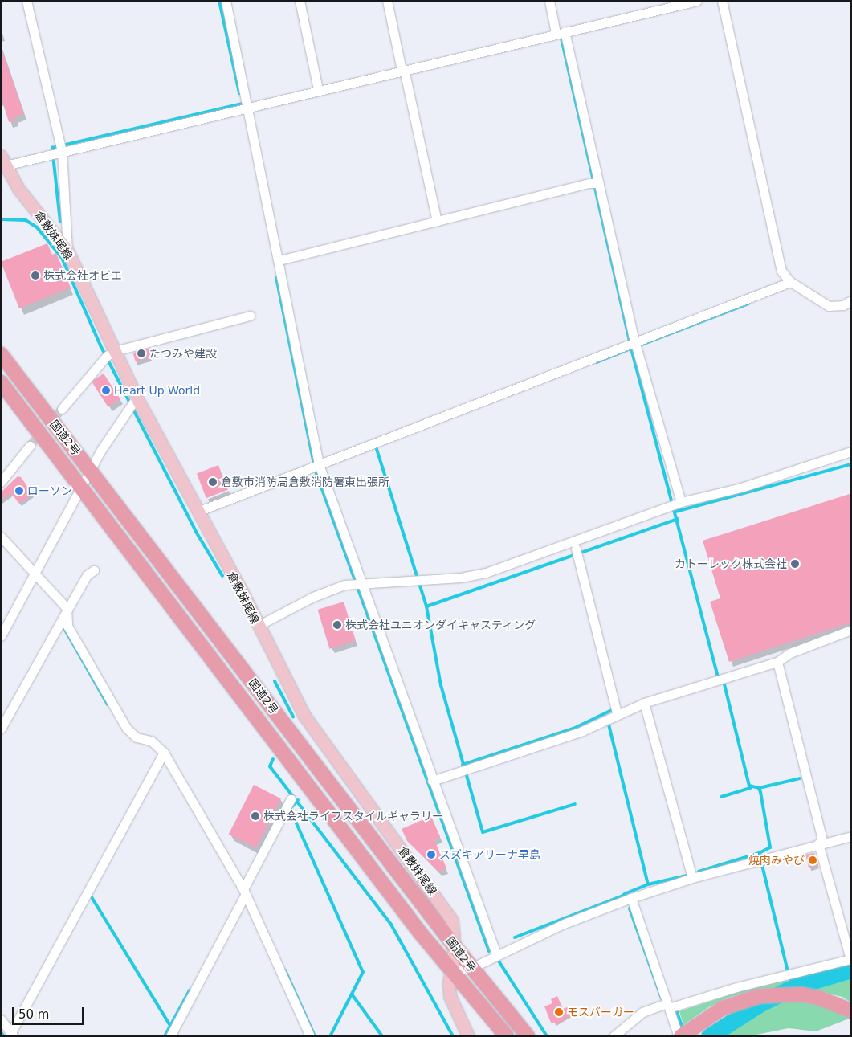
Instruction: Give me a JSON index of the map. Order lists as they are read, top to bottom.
{
  "streets": {
    "highway": ["国道2号"],
    "main road": ["倉敷妹尾線"]
  },
  "crossings": [
    ["倉敷妹尾線", "国道2号"]
  ],
  "places": [
    "株式会社オビエ",
    "たつみや建設",
    "Heart Up World",
    "倉敷市消防局倉敷消防署東出張所",
    "ローソン",
    "カトーレック株式会社",
    "株式会社ユニオンダイキャスティング",
    "株式会社ライフスタイルギャラリー",
    "スズキアリーナ早島",
    "焼肉みやび",
    "モスバーガー"
  ],
  "scale_bar": "50 m"
}
